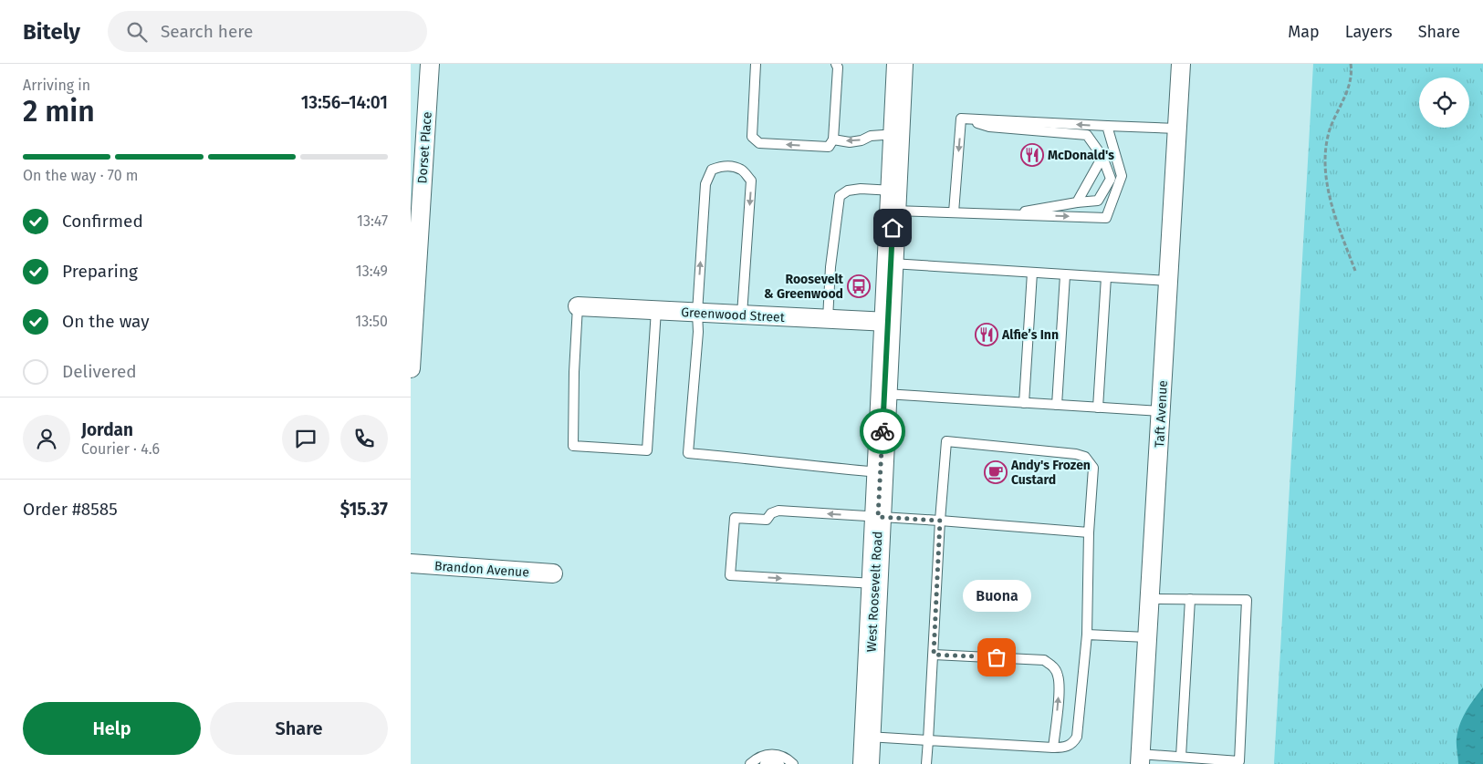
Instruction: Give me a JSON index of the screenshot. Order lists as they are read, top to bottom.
{
  "streets": {
    "main road": ["West Roosevelt Road"],
    "street": [
      "Dorset Place",
      "Greenwood Street",
      "Taft Avenue",
      "Brandon Avenue"
    ]
  },
  "crossings": [
    ["Greenwood Street", "West Roosevelt Road"]
  ],
  "places": {
    "restaurant": ["McDonald's", "Alfie’s Inn"],
    "bus stop": ["Roosevelt & Greenwood"],
    "cafe": ["Andy's Frozen Custard"],
    "other": ["Buona"]
  },
  "page": {
    "header": "Bitely",
    "search": "Search here",
    "nav": ["Map", "Layers", "Share"],
    "heading": ["2 min", "Arriving in", "13:56–14:01"],
    "panel": [
      "Jordan",
      "Courier · 4.6",
      "Order #8585",
      "$15.37"
    ],
    "bar": "On the way · 70 m",
    "list": [
      ["Confirmed", "13:47"],
      ["Preparing", "13:49"],
      ["On the way", "13:50"],
      "Delivered"
    ],
    "bubble": "Buona",
    "buttons": ["Help", "Share"]
  }
}
